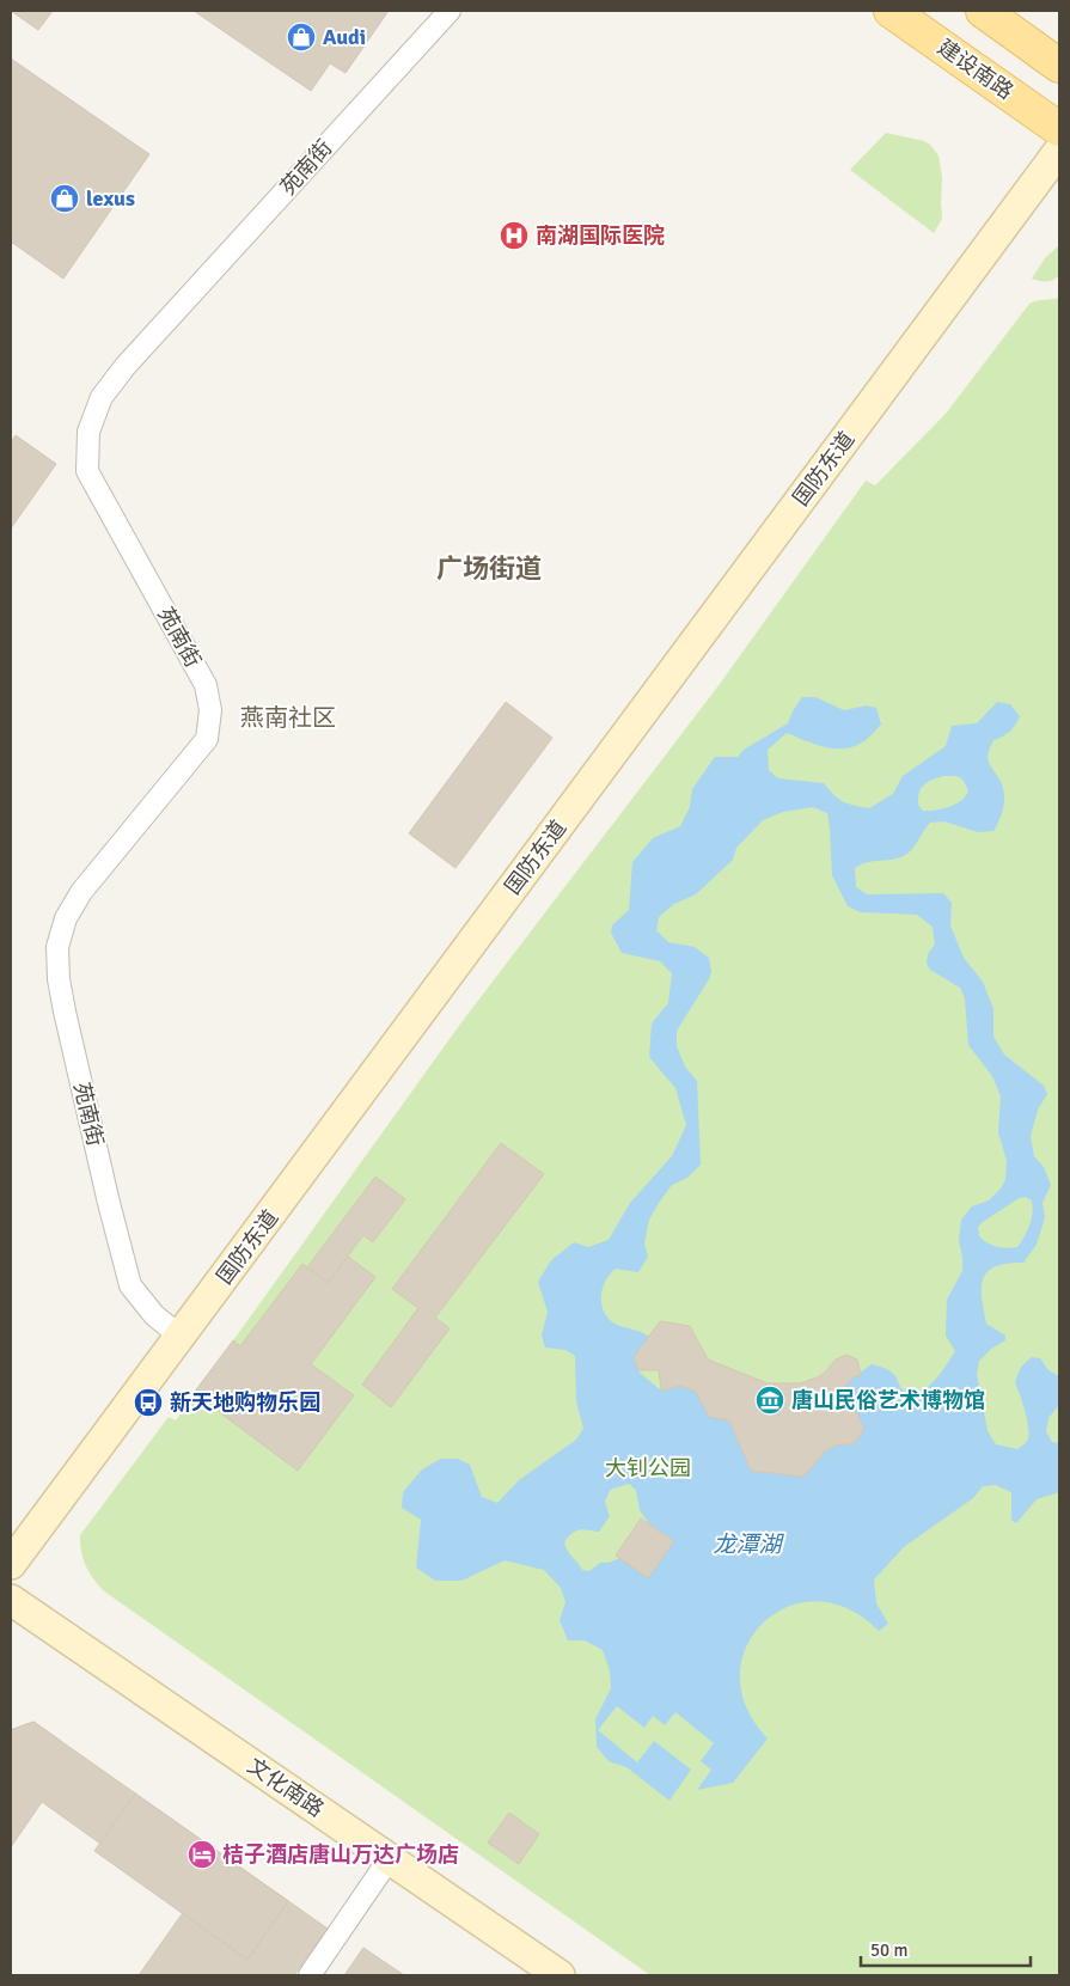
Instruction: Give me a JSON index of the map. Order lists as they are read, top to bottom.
{
  "streets": {
    "main road": ["建设南路"],
    "street": ["苑南街", "国防东道", "文化南路"]
  },
  "crossings": [
    ["苑南街", "国防东道"]
  ],
  "districts": ["广场街道", "燕南社区"],
  "water": ["龙潭湖"],
  "parks": ["大钊公园"],
  "places": {
    "shop": ["Audi", "lexus"],
    "hospital": ["南湖国际医院"],
    "museum": ["唐山民俗艺术博物馆"],
    "bus stop": ["新天地购物乐园"],
    "hotel": ["桔子酒店唐山万达广场店"]
  },
  "scale_bar": "50 m"
}
